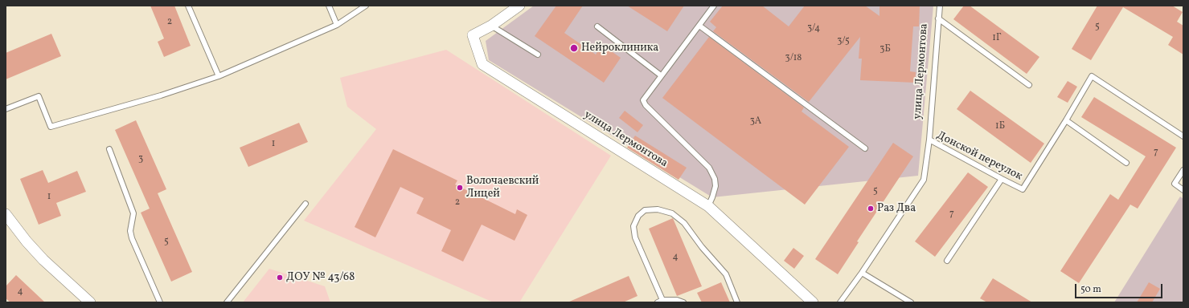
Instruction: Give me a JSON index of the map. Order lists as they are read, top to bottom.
{
  "streets": {
    "street": ["улица Лермонтова"],
    "lane": ["Донской переулок"]
  },
  "crossings": [
    ["улица Лермонтова", "Донской переулок"]
  ],
  "places": [
    "Нейроклиника",
    "Волочаевский Лицей",
    "Раз Два",
    "ДОУ № 43/68"
  ],
  "house_numbers": [
    "2",
    "5",
    "3/4",
    "1Г",
    "3/5",
    "3Б",
    "3/18",
    "3А",
    "1Б",
    "1",
    "7",
    "3",
    "5",
    "1",
    "2",
    "7",
    "5",
    "4",
    "4"
  ],
  "scale_bar": "50 m"
}
